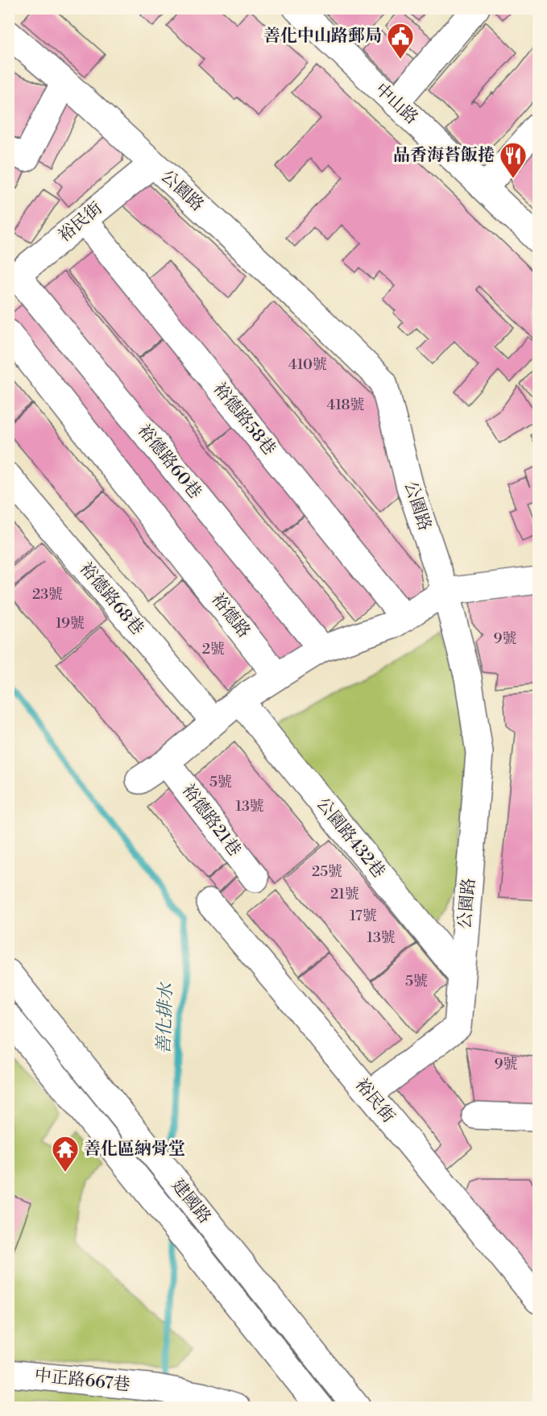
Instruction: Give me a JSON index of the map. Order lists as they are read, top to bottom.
{
  "streets": {
    "street": [
      "中山路",
      "公園路",
      "裕民街",
      "裕德路58巷",
      "裕德路60巷",
      "裕德路68巷",
      "裕德路",
      "裕德路21巷",
      "公園路432巷",
      "建國路",
      "中正路667巷"
    ]
  },
  "crossings": [
    ["公園路", "裕民街"],
    ["公園路", "公園路432巷"],
    ["裕民街", "裕德路58巷"],
    ["裕民街", "裕德路60巷"]
  ],
  "water": ["善化排水"],
  "places": {
    "public building": ["善化中山路郵局"],
    "restaurant": ["品香海苔飯捲"],
    "temple": ["善化區納骨堂"]
  },
  "house_numbers": [
    "410號",
    "418號",
    "23號",
    "19號",
    "9號",
    "2號",
    "5號",
    "13號",
    "25號",
    "21號",
    "17號",
    "13號",
    "5號",
    "9號"
  ]
}
